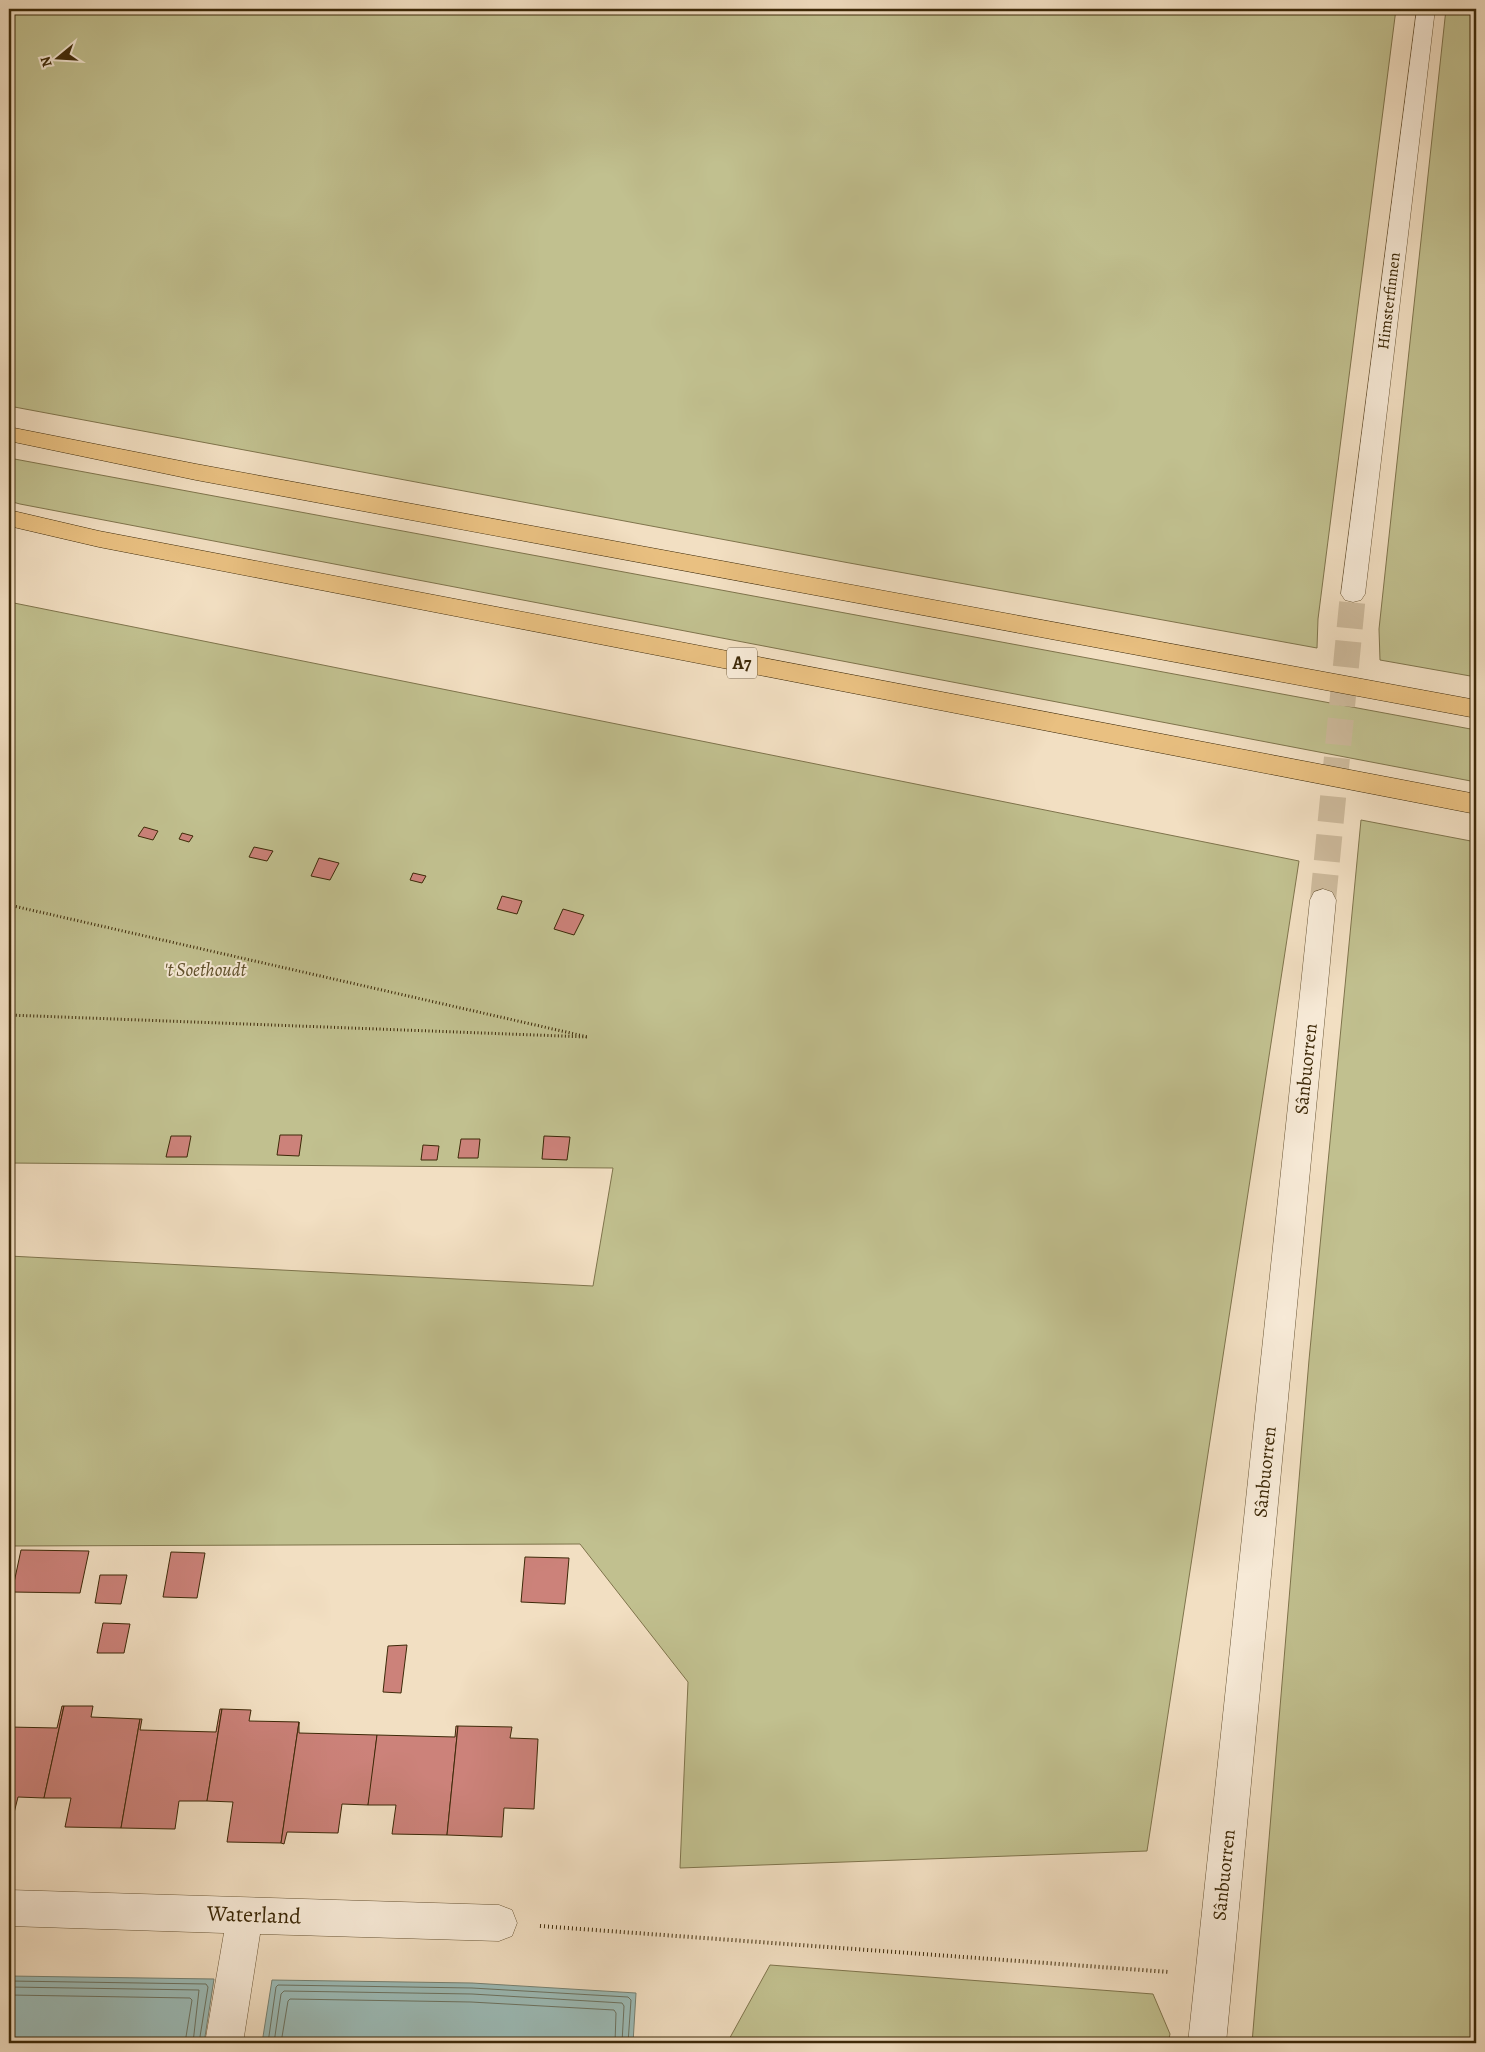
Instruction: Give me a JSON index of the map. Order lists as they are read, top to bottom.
{
  "streets": {
    "highway": ["A7"],
    "street": ["Himsterfinnen", "Sânbuorren", "Waterland"]
  },
  "parks": ["'t Soethoudt"],
  "north": "left"
}
